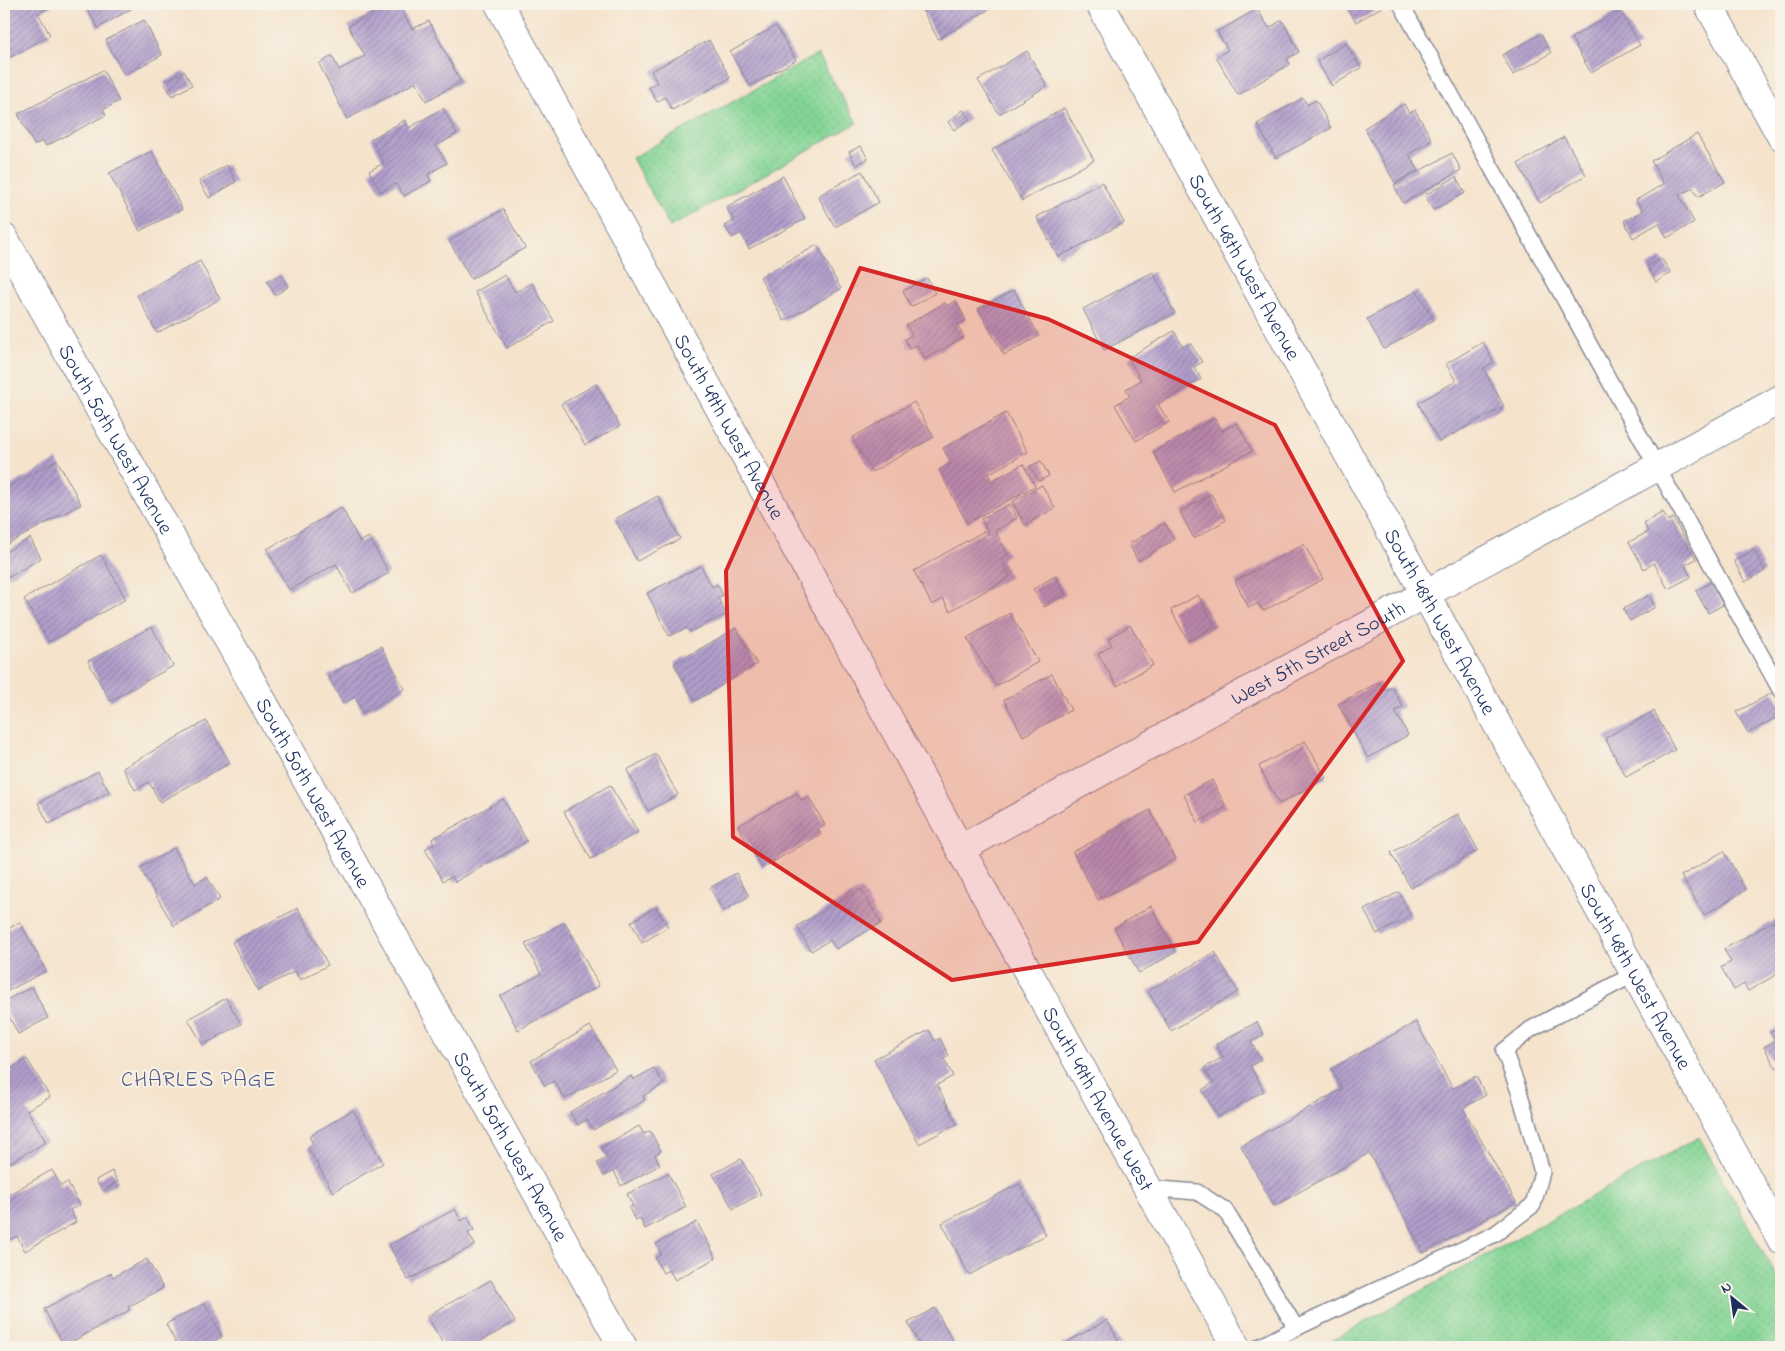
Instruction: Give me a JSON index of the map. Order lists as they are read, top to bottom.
{
  "streets": {
    "street": [
      "South 48th West Avenue",
      "South 49th West Avenue",
      "South 50th West Avenue",
      "West 5th Street South",
      "South 49th Avenue West"
    ]
  },
  "crossings": [
    ["South 48th West Avenue", "West 5th Street South"],
    ["South 49th West Avenue", "West 5th Street South"],
    ["South 49th West Avenue", "South 49th Avenue West"],
    ["West 5th Street South", "South 49th Avenue West"]
  ],
  "districts": ["CHARLES PAGE"],
  "north": "top left"
}
